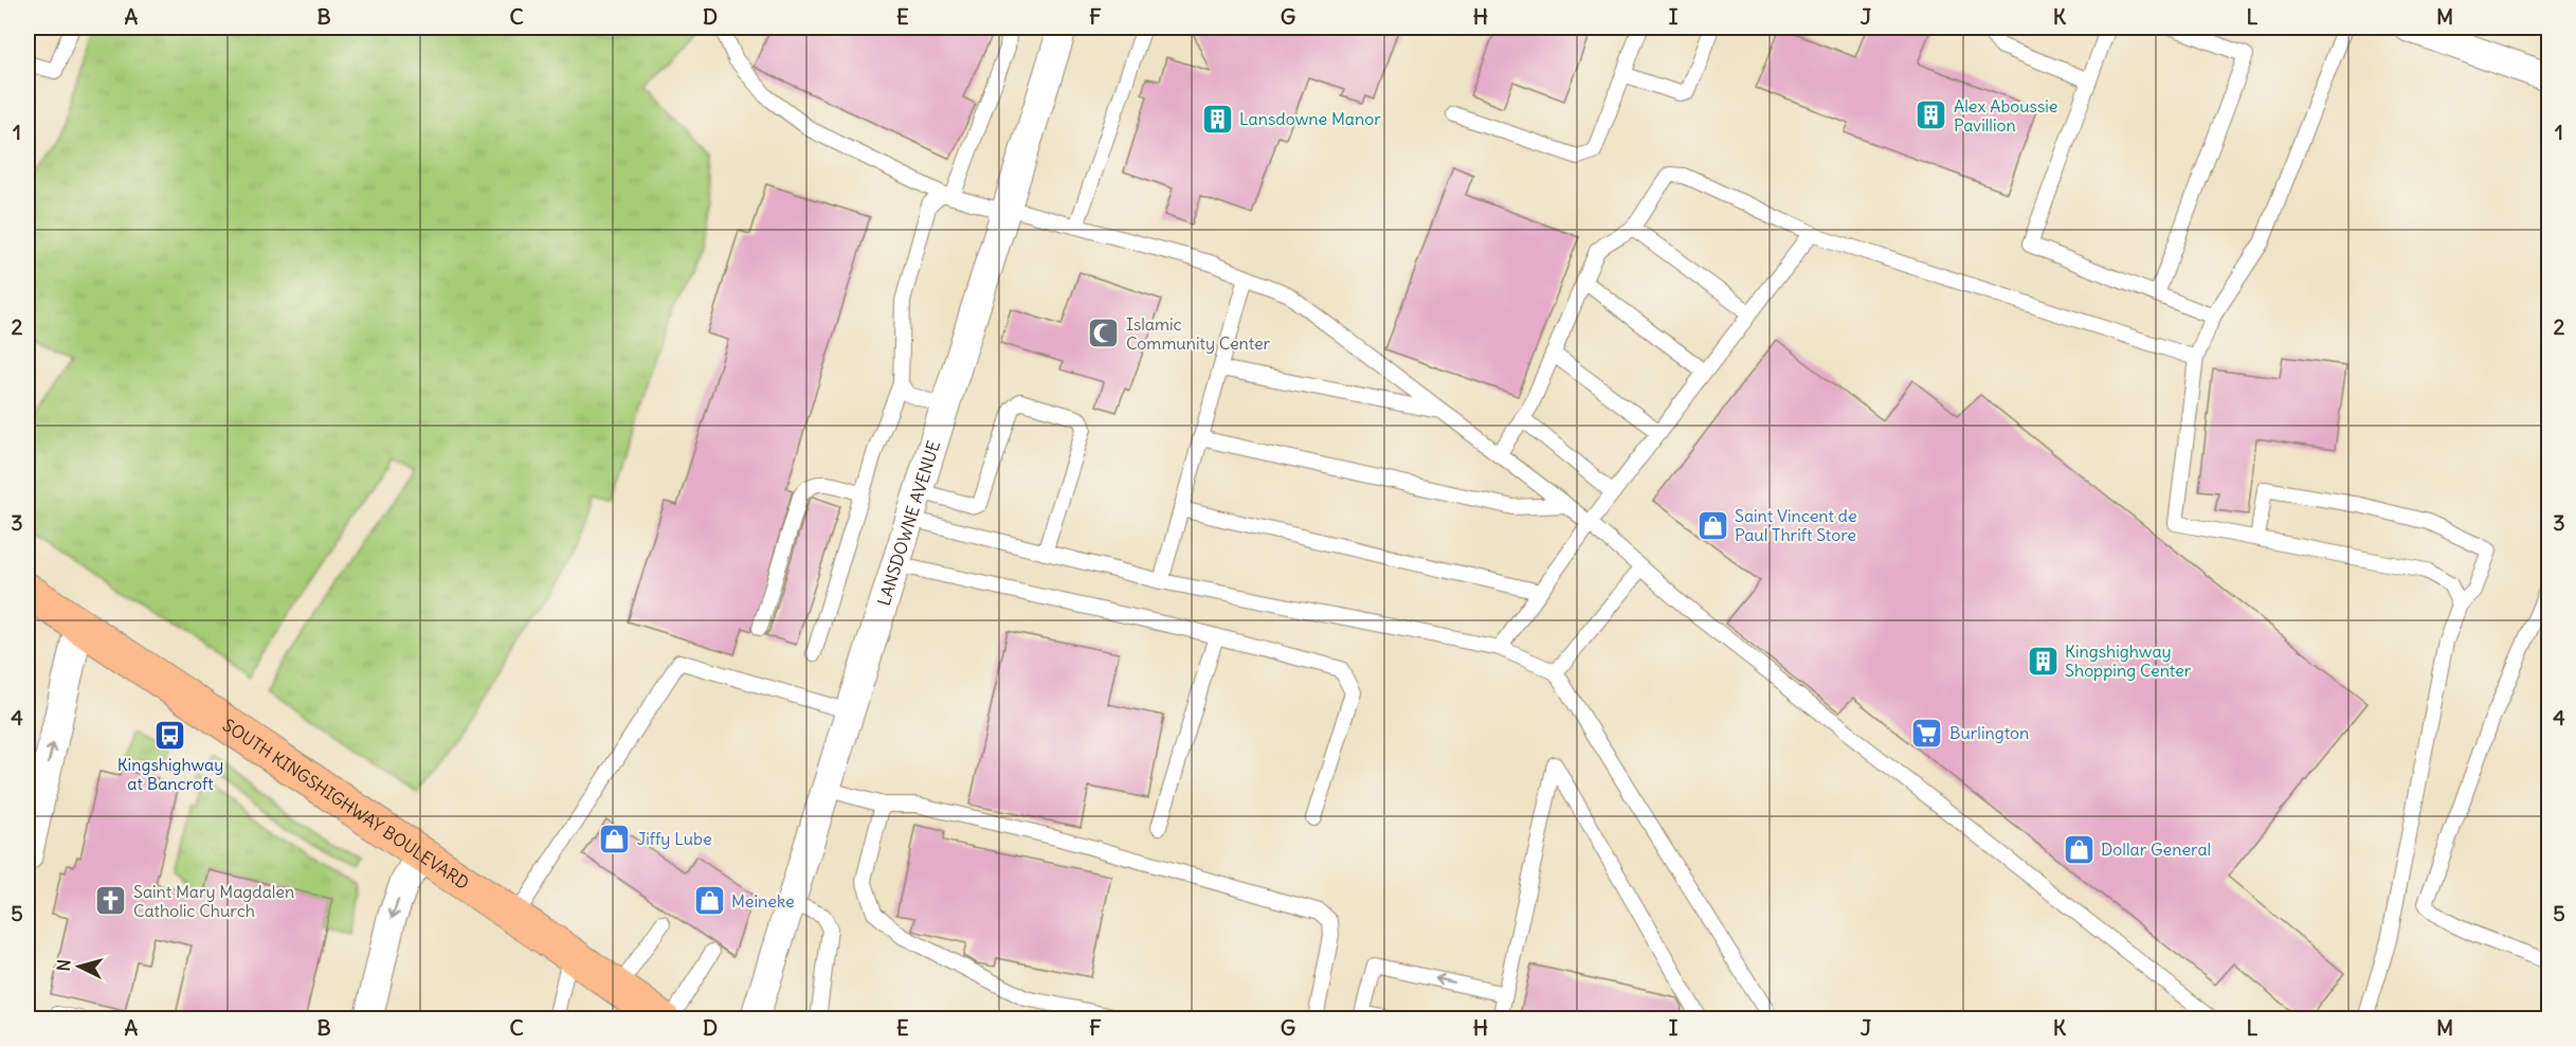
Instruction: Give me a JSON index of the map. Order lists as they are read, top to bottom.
{
  "streets": {
    "main road": ["SOUTH KINGSHIGHWAY BOULEVARD"],
    "street": ["LANSDOWNE AVENUE"]
  },
  "places": {
    "building": ["Alex Aboussie Pavillion", "Lansdowne Manor", "Kingshighway Shopping Center"],
    "mosque": ["Islamic Community Center"],
    "shop": [
      "Saint Vincent de Paul Thrift Store",
      "Jiffy Lube",
      "Dollar General",
      "Meineke"
    ],
    "supermarket": ["Burlington"],
    "bus stop": ["Kingshighway at Bancroft"],
    "church": ["Saint Mary Magdalen Catholic Church"]
  },
  "north": "left",
  "grid": {
    "columns": [
      "A",
      "B",
      "C",
      "D",
      "E",
      "F",
      "G",
      "H",
      "I",
      "J",
      "K",
      "L",
      "M"
    ],
    "rows": [
      "1",
      "2",
      "3",
      "4",
      "5"
    ]
  }
}
